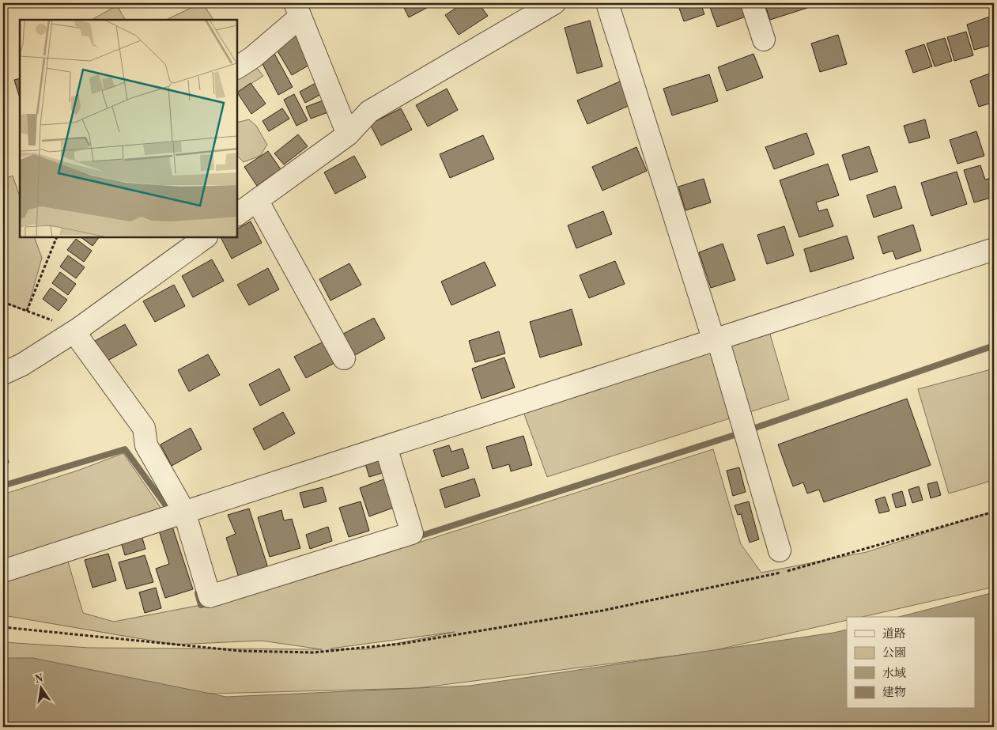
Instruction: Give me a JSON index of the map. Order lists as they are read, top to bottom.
{
  "legend": [
    "道路",
    "公園",
    "水域",
    "建物"
  ],
  "north": "top"
}
